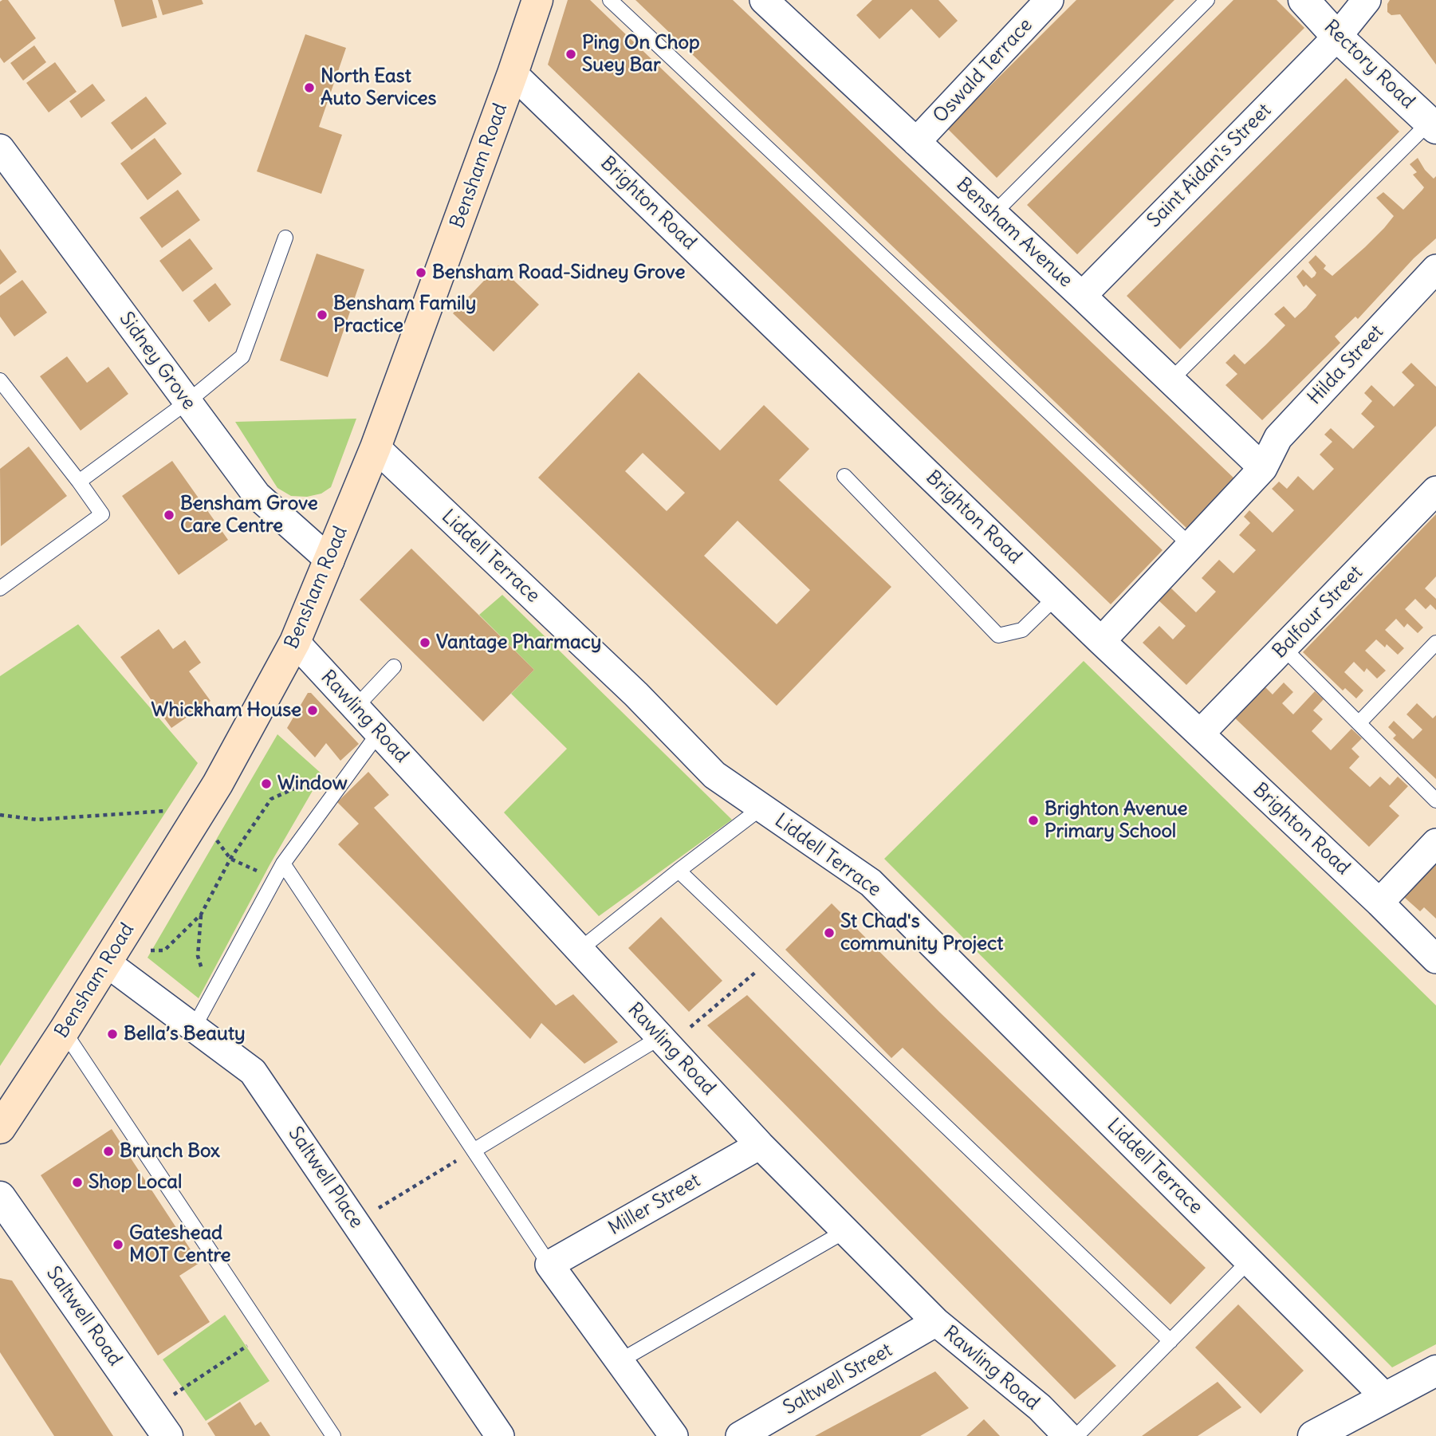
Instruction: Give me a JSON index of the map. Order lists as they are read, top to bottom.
{
  "streets": {
    "main road": ["Bensham Road"],
    "street": [
      "Rectory Road",
      "Oswald Terrace",
      "Saint Aidan's Street",
      "Brighton Road",
      "Bensham Avenue",
      "Sidney Grove",
      "Hilda Street",
      "Liddell Terrace",
      "Balfour Street",
      "Rawling Road",
      "Saltwell Place",
      "Miller Street",
      "Saltwell Road",
      "Saltwell Street"
    ]
  },
  "crossings": [
    ["Rectory Road", "Saint Aidan's Street"],
    ["Oswald Terrace", "Bensham Avenue"],
    ["Bensham Road", "Brighton Road"],
    ["Bensham Road", "Sidney Grove"],
    ["Bensham Road", "Liddell Terrace"],
    ["Bensham Road", "Rawling Road"],
    ["Bensham Road", "Saltwell Place"],
    ["Saint Aidan's Street", "Bensham Avenue"],
    ["Brighton Road", "Hilda Street"],
    ["Brighton Road", "Balfour Street"],
    ["Bensham Avenue", "Hilda Street"],
    ["Rawling Road", "Miller Street"],
    ["Rawling Road", "Saltwell Street"]
  ],
  "places": [
    "Ping On Chop Suey Bar",
    "North East Auto Services",
    "Bensham Road-Sidney Grove",
    "Bensham Family Practice",
    "Bensham Grove Care Centre",
    "Vantage Pharmacy",
    "Whickham House",
    "Window",
    "Brighton Avenue Primary School",
    "St Chad's community Project",
    "Bella’s Beauty",
    "Brunch Box",
    "Shop Local",
    "Gateshead MOT Centre"
  ]
}
